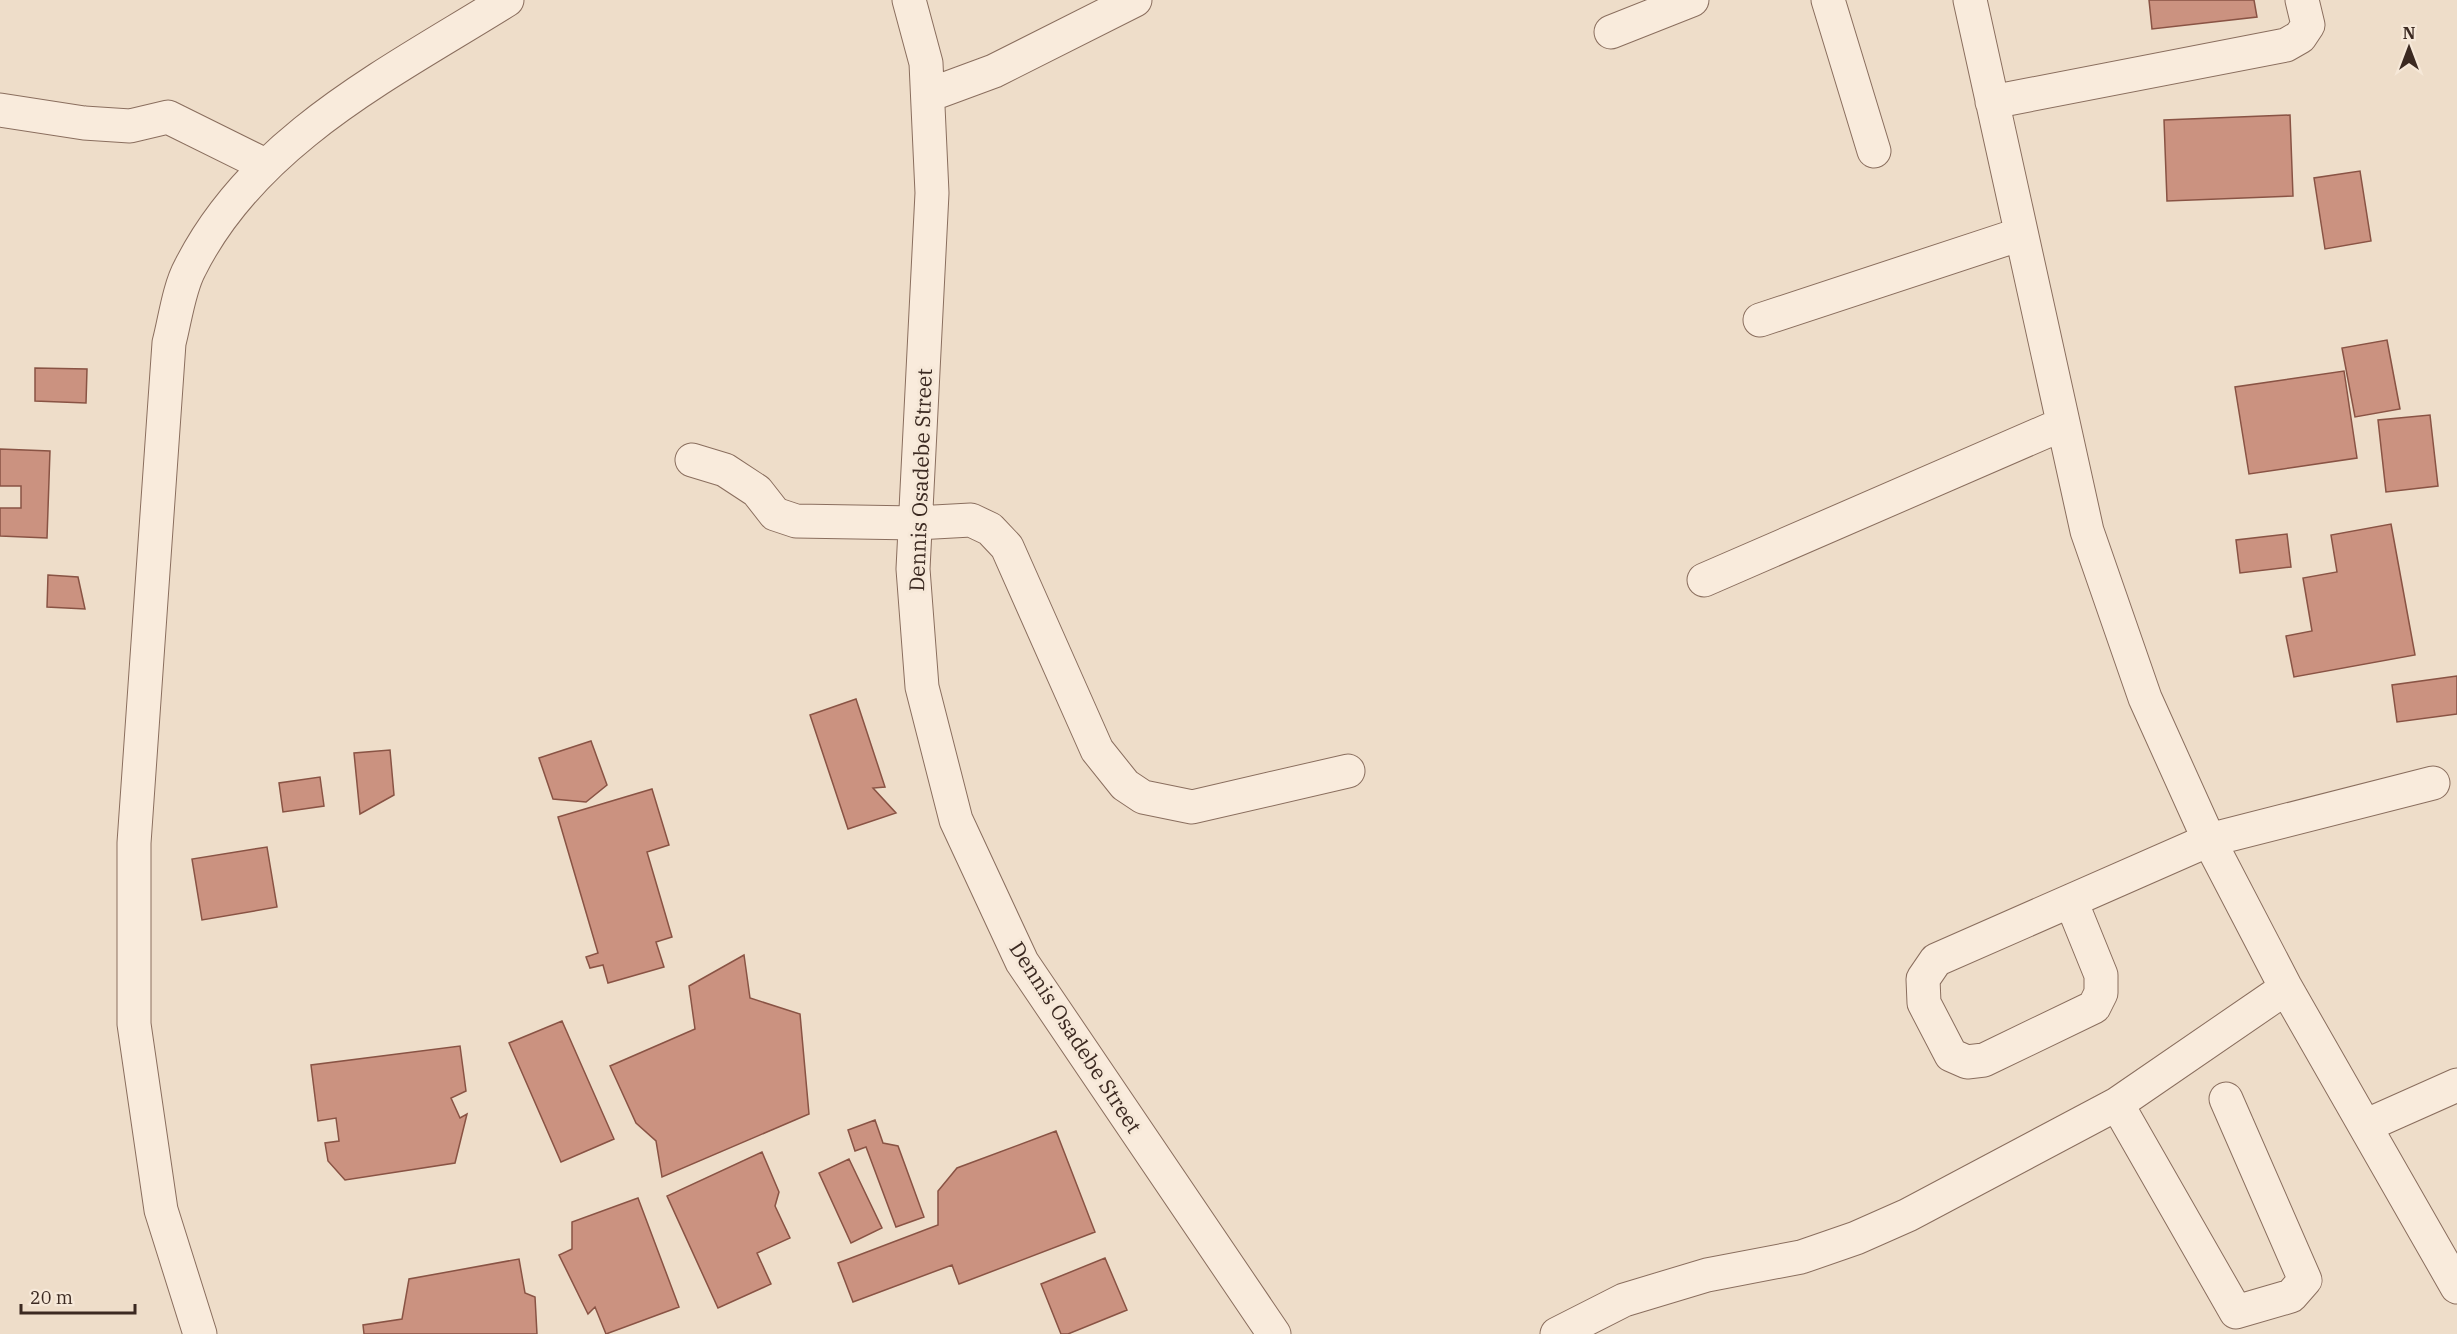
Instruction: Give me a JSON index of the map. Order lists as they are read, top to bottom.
{
  "streets": {
    "street": ["Dennis Osadebe Street"]
  },
  "scale_bar": "20 m",
  "north": "top"
}
